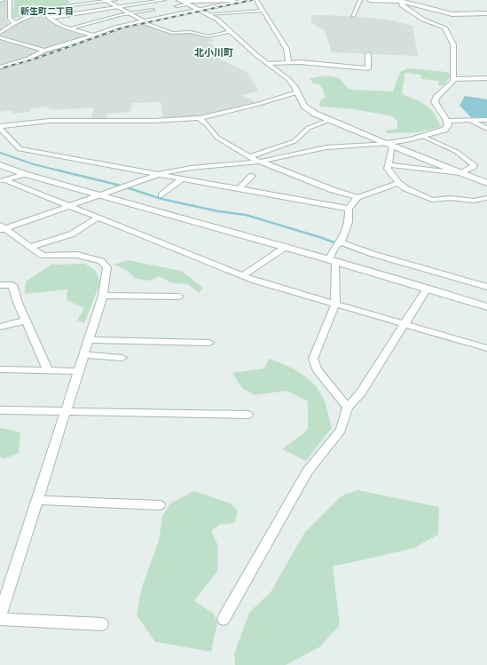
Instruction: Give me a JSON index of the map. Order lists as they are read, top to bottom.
{
  "districts": ["新生町二丁目", "北小川町"]
}
